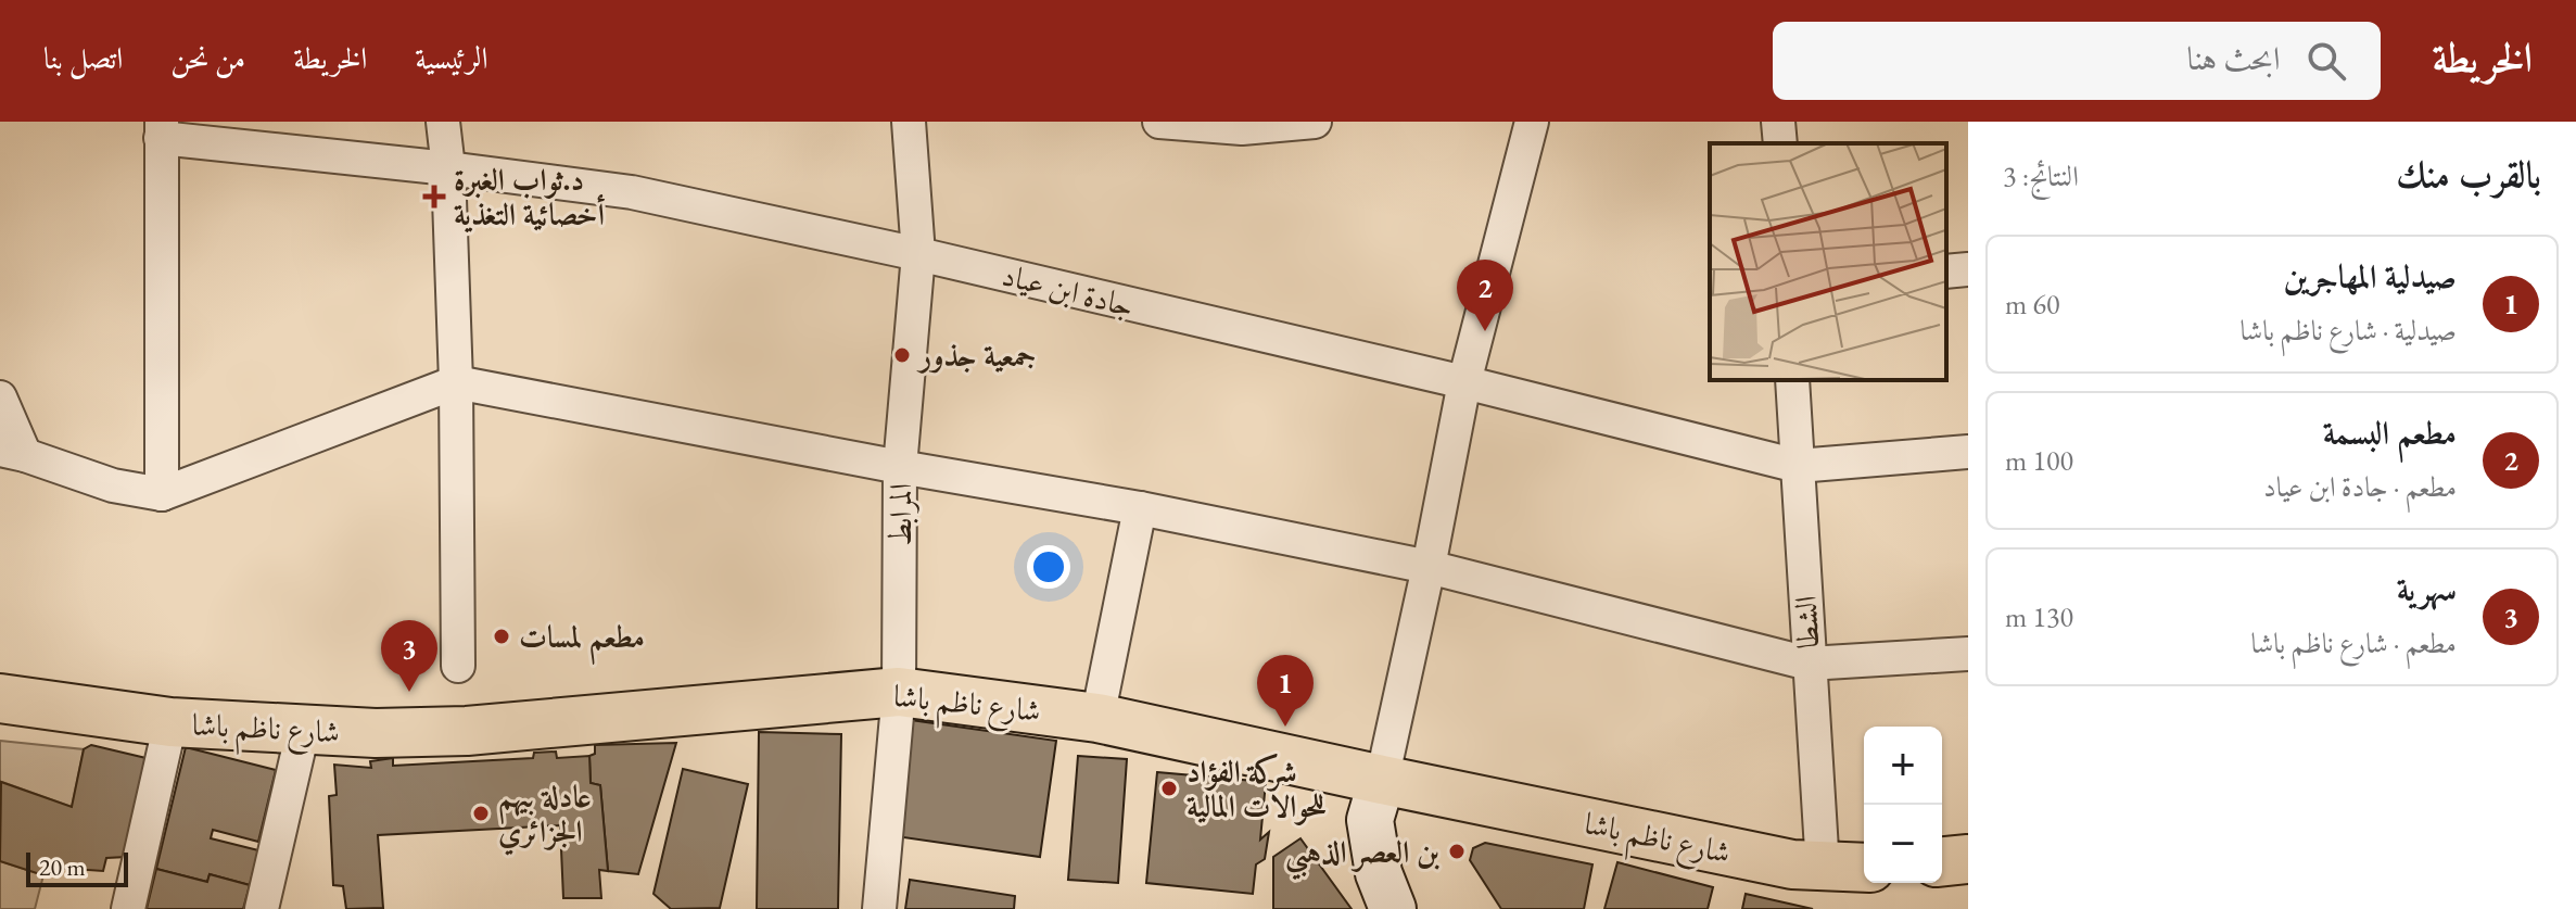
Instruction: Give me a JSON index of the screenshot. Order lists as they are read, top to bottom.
{
  "streets": {
    "main road": ["شارع ناظم باشا"],
    "street": ["جادة ابن عياد", "المرابط", "الشطا"]
  },
  "crossings": [
    ["جادة ابن عياد", "المرابط"],
    ["جادة ابن عياد", "الشطا"],
    ["المرابط", "شارع ناظم باشا"],
    ["الشطا", "شارع ناظم باشا"]
  ],
  "places": {
    "health": ["د.ثواب الغبرة أخصائية التغذية"],
    "other": [
      "جمعية جذور",
      "مطعم لمسات",
      "شركة الفؤاد للحوالات المالية",
      "عادلة بيهم الجزائري",
      "بن العصر الذهبي"
    ]
  },
  "scale_bar": "20 m",
  "page": {
    "header": "الخريطة",
    "search": "ابحث هنا",
    "nav": [
      "الرئيسية",
      "الخريطة",
      "من نحن",
      "اتصل بنا"
    ],
    "heading": ["بالقرب منك", "النتائج: 3"],
    "list": [
      {
        "mark": "1",
        "name": "صيدلية المهاجرين",
        "note": "صيدلية · شارع ناظم باشا",
        "value": "60 m"
      },
      {
        "mark": "2",
        "name": "مطعم البسمة",
        "note": "مطعم · جادة ابن عياد",
        "value": "100 m"
      },
      {
        "mark": "3",
        "name": "سهرية",
        "note": "مطعم · شارع ناظم باشا",
        "value": "130 m"
      }
    ],
    "pins": ["2", "3", "1"],
    "map_buttons": ["+", "−"],
    "scale": "20 m"
  }
}
